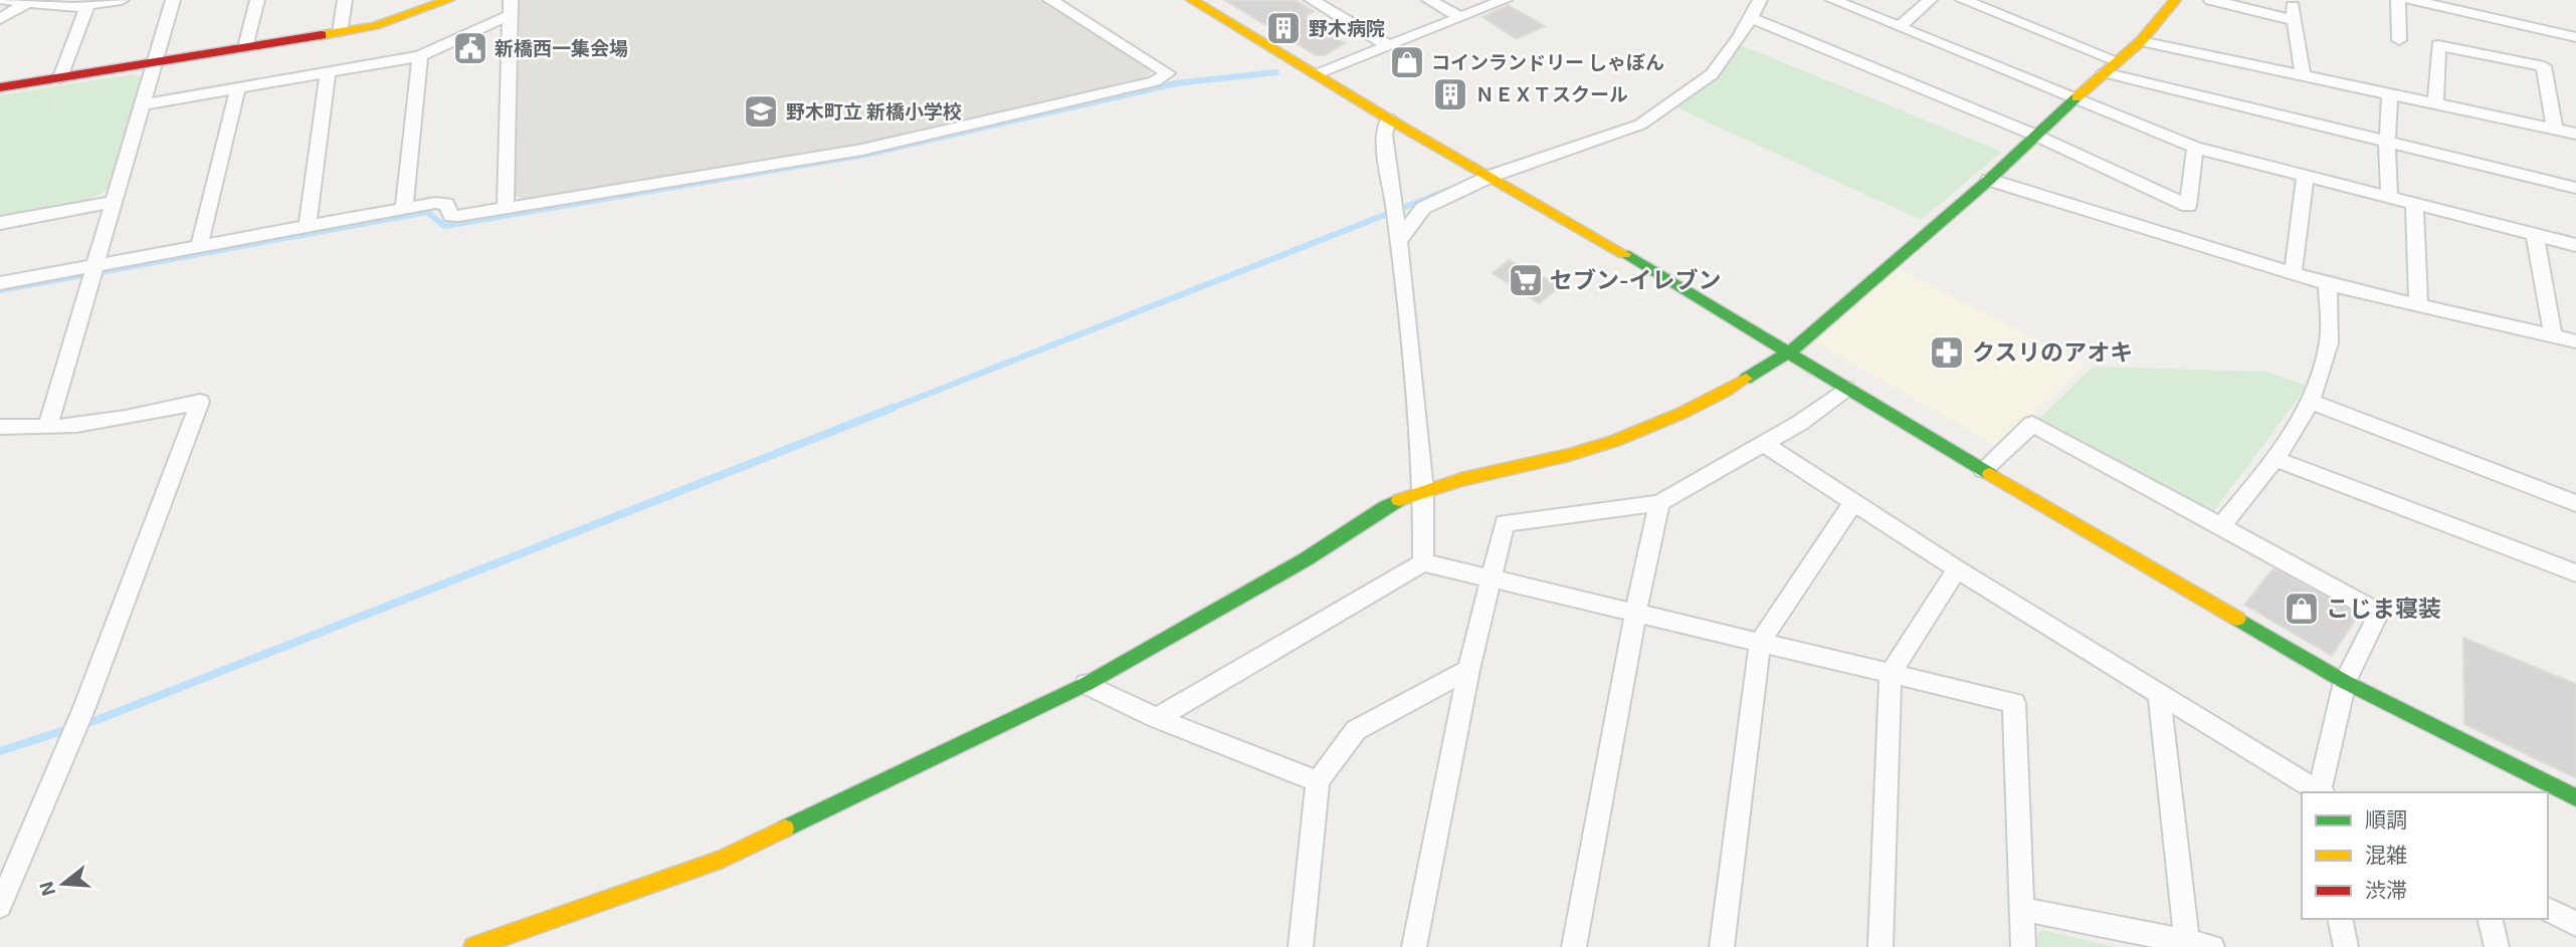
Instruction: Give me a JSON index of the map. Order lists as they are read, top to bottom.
{
  "places": {
    "building": ["野木病院", "ＮＥＸＴスクール"],
    "public building": ["新橋西一集会場"],
    "shop": ["コインランドリー しゃぼん", "こじま寝装"],
    "school or university": ["野木町立 新橋小学校"],
    "supermarket": ["セブン-イレブン"],
    "pharmacy": ["クスリのアオキ"]
  },
  "legend": ["順調", "混雑", "渋滞"],
  "north": "left"
}
